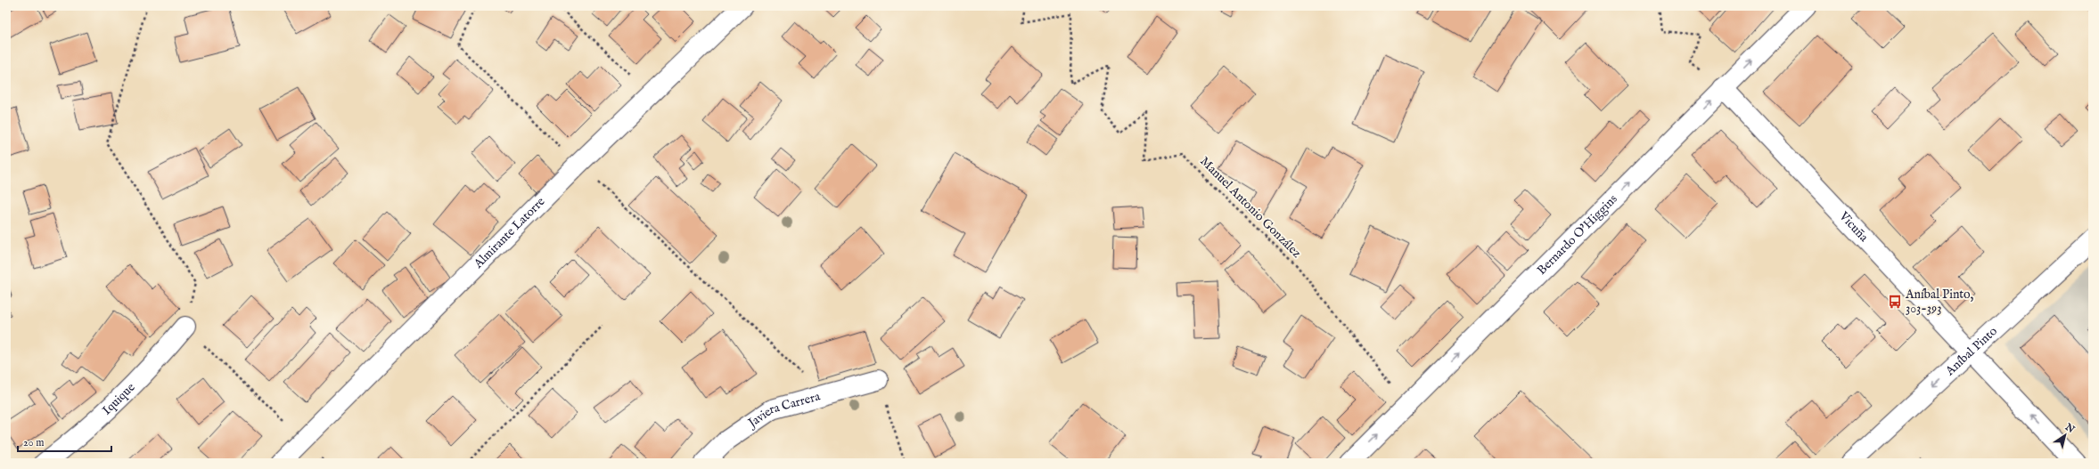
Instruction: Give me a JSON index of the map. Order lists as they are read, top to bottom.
{
  "streets": {
    "street": [
      "Vicuña",
      "Almirante Latorre",
      "Bernardo O'Higgins",
      "Aníbal Pinto",
      "Iquique",
      "Javiera Carrera"
    ],
    "path": ["Manuel Antonio González"]
  },
  "crossings": [
    ["Manuel Antonio González", "Bernardo O'Higgins"],
    ["Vicuña", "Bernardo O'Higgins"],
    ["Vicuña", "Aníbal Pinto"]
  ],
  "one_way": ["Bernardo O'Higgins", "Aníbal Pinto"],
  "places": {
    "bus stop": ["Aníbal Pinto, 303-393"]
  },
  "scale_bar": "20 m",
  "north": "top right"
}
